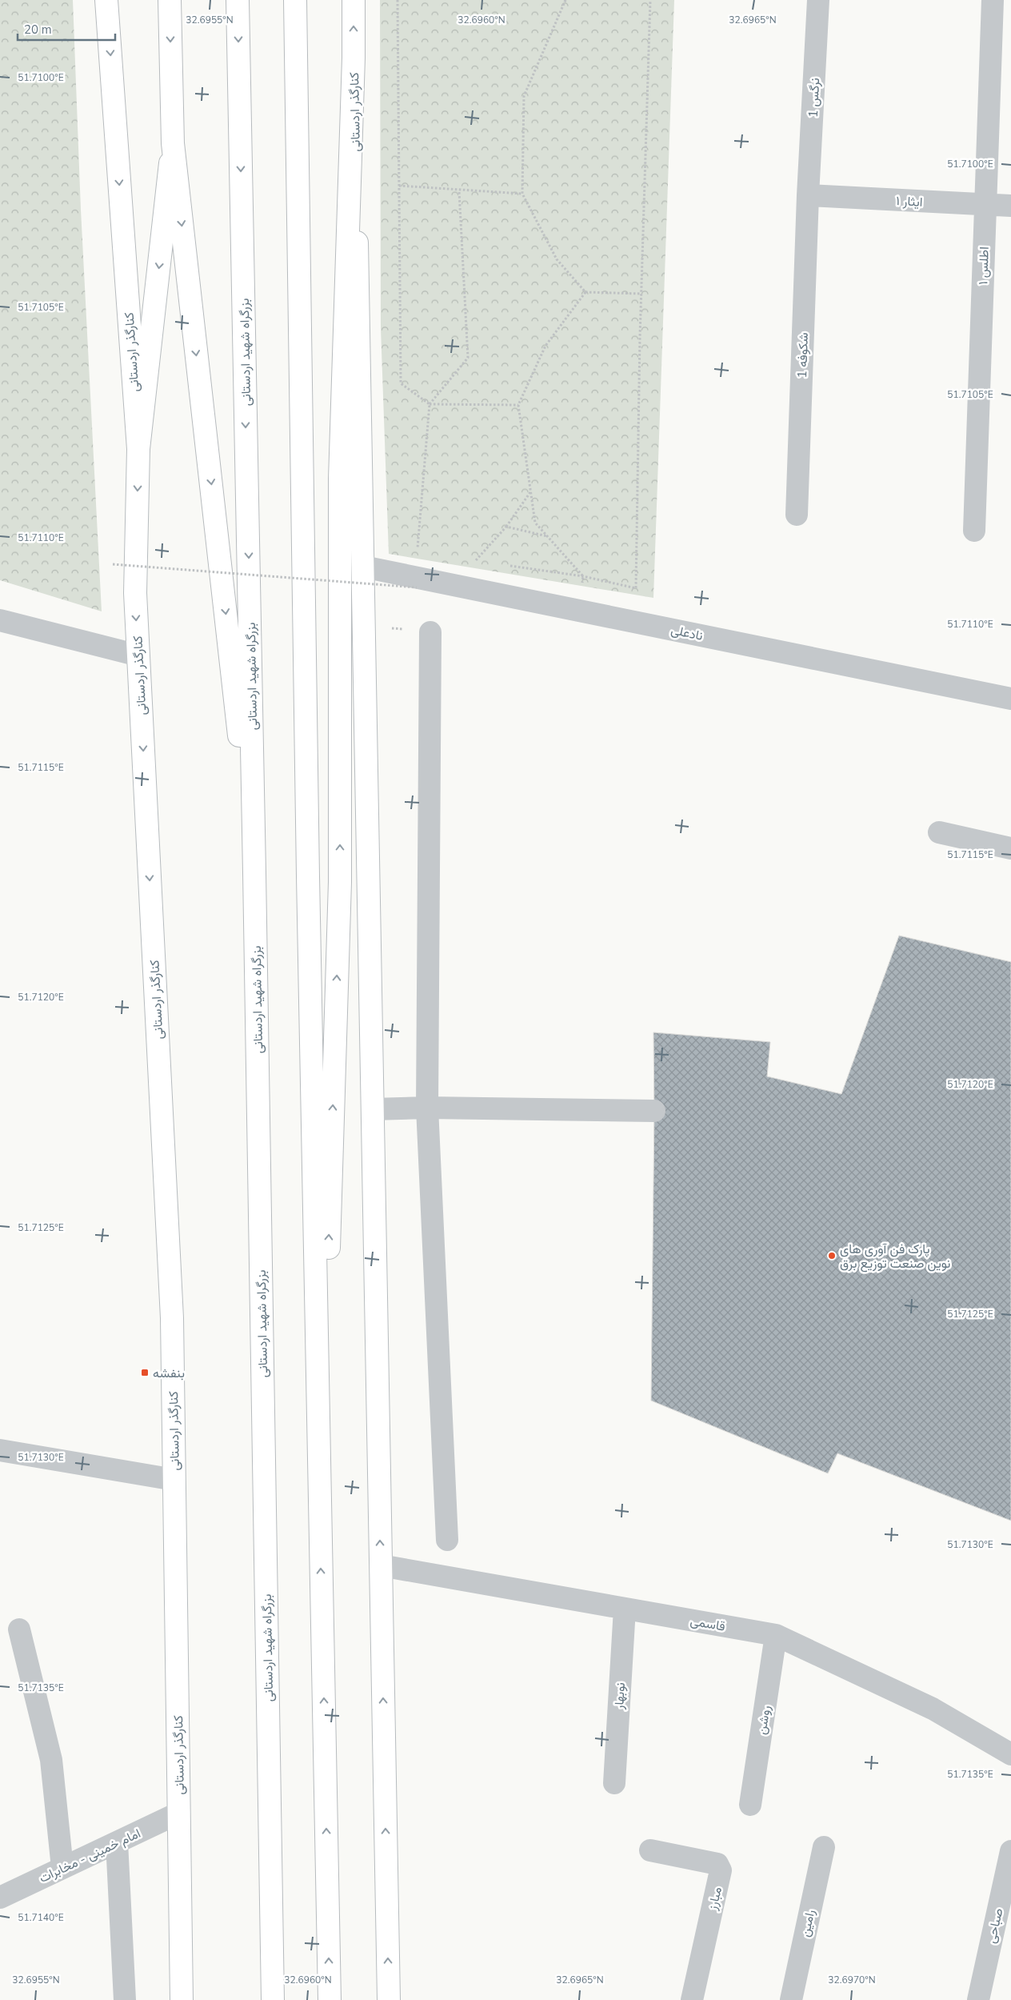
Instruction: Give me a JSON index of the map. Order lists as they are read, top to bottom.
{
  "streets": {
    "main road": ["کنارگذر اردستانی", "بزرگراه شهید اردستانی"],
    "street": [
      "نرگس 1",
      "ایثار ۱",
      "اطلس ۱",
      "شکوفه 1",
      "نادعلی",
      "قاسمی",
      "نوبهار",
      "روشن",
      "امام خمینی - مخابرات",
      "مبارز",
      "رامین",
      "صباحی"
    ]
  },
  "crossings": [
    ["نرگس 1", "ایثار ۱"],
    ["نرگس 1", "شکوفه 1"],
    ["کنارگذر اردستانی", "نادعلی"],
    ["کنارگذر اردستانی", "قاسمی"],
    ["کنارگذر اردستانی", "امام خمینی - مخابرات"],
    ["ایثار ۱", "اطلس ۱"],
    ["ایثار ۱", "شکوفه 1"],
    ["قاسمی", "نوبهار"],
    ["قاسمی", "روشن"]
  ],
  "places": {
    "other": ["پارک فن آوری های نوین صنعت توزیع برق"],
    "transit": ["بنفشه"]
  },
  "scale_bar": "20 m",
  "coordinates": [
    "32.6955°N",
    "32.6960°N",
    "32.6965°N",
    "51.7100°E",
    "51.7105°E",
    "51.7110°E",
    "51.7115°E",
    "51.7120°E",
    "51.7125°E",
    "51.7130°E",
    "51.7135°E",
    "51.7140°E",
    "32.6970°N"
  ]
}
